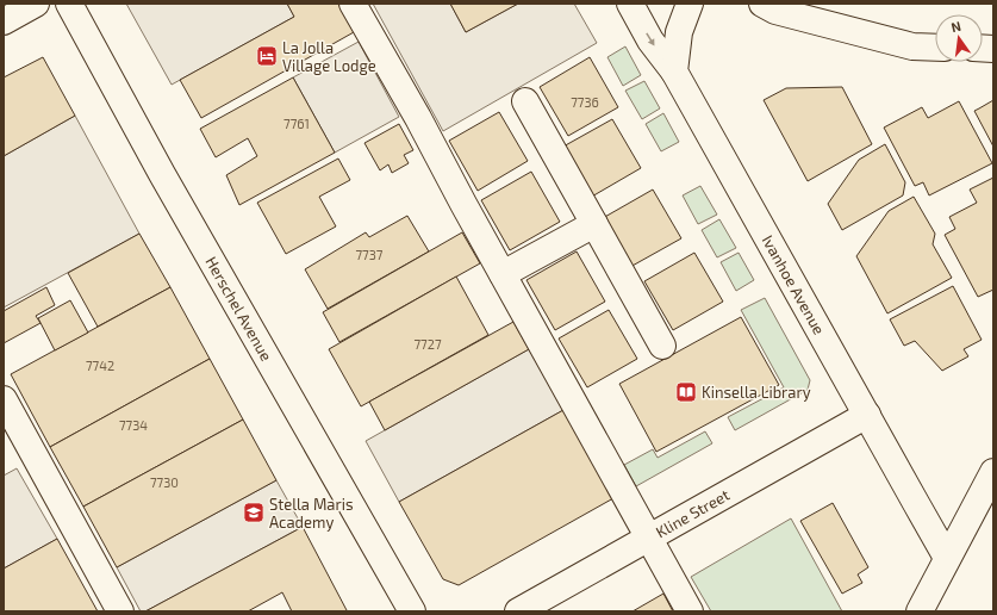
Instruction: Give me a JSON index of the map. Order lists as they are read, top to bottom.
{
  "streets": {
    "street": ["Ivanhoe Avenue", "Herschel Avenue", "Kline Street"]
  },
  "crossings": [
    ["Ivanhoe Avenue", "Kline Street"]
  ],
  "places": {
    "hotel": ["La Jolla Village Lodge"],
    "library": ["Kinsella Library"],
    "school or university": ["Stella Maris Academy"]
  },
  "house_numbers": [
    "7736",
    "7761",
    "7737",
    "7727",
    "7742",
    "7734",
    "7730"
  ],
  "north": "top"
}
